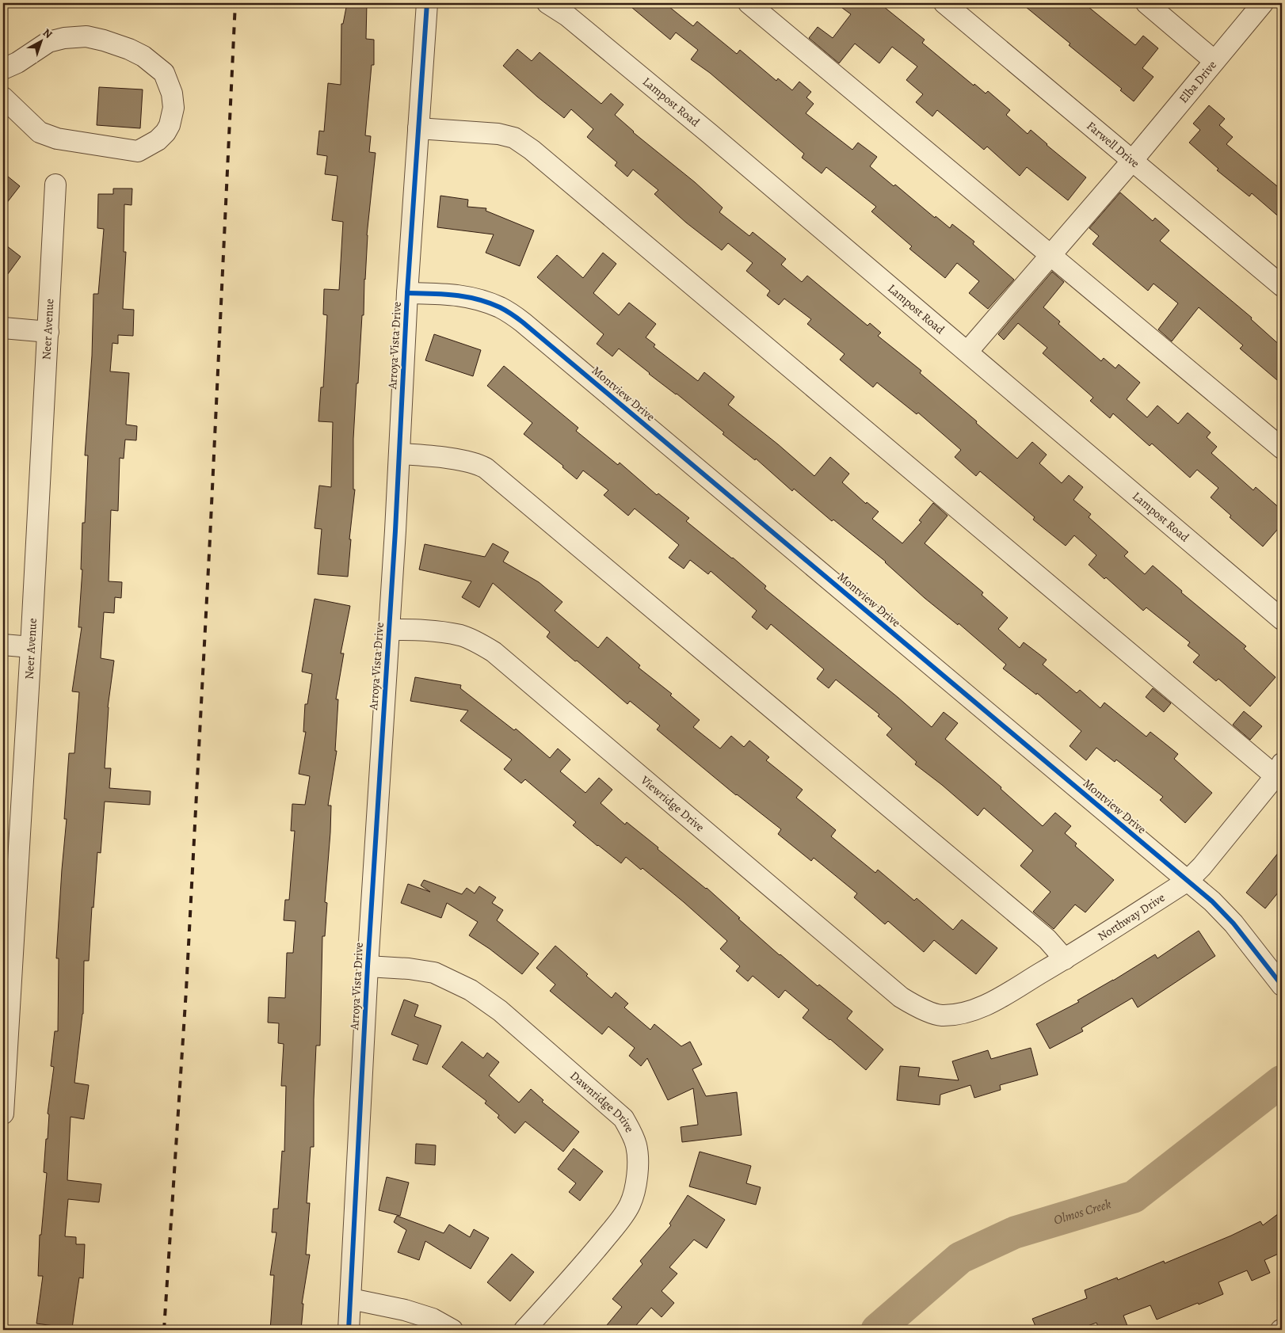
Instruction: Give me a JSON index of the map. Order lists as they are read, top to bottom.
{
  "streets": {
    "street": [
      "Elba Drive",
      "Lampost Road",
      "Farwell Drive",
      "Neer Avenue",
      "Arroya Vista Drive",
      "Montview Drive",
      "Viewridge Drive",
      "Northway Drive",
      "Dawnridge Drive"
    ]
  },
  "crossings": [
    ["Elba Drive", "Lampost Road"],
    ["Elba Drive", "Farwell Drive"],
    ["Arroya Vista Drive", "Montview Drive"],
    ["Arroya Vista Drive", "Viewridge Drive"],
    ["Arroya Vista Drive", "Dawnridge Drive"],
    ["Montview Drive", "Northway Drive"],
    ["Viewridge Drive", "Northway Drive"]
  ],
  "water": ["Olmos Creek"],
  "north": "top right"
}
